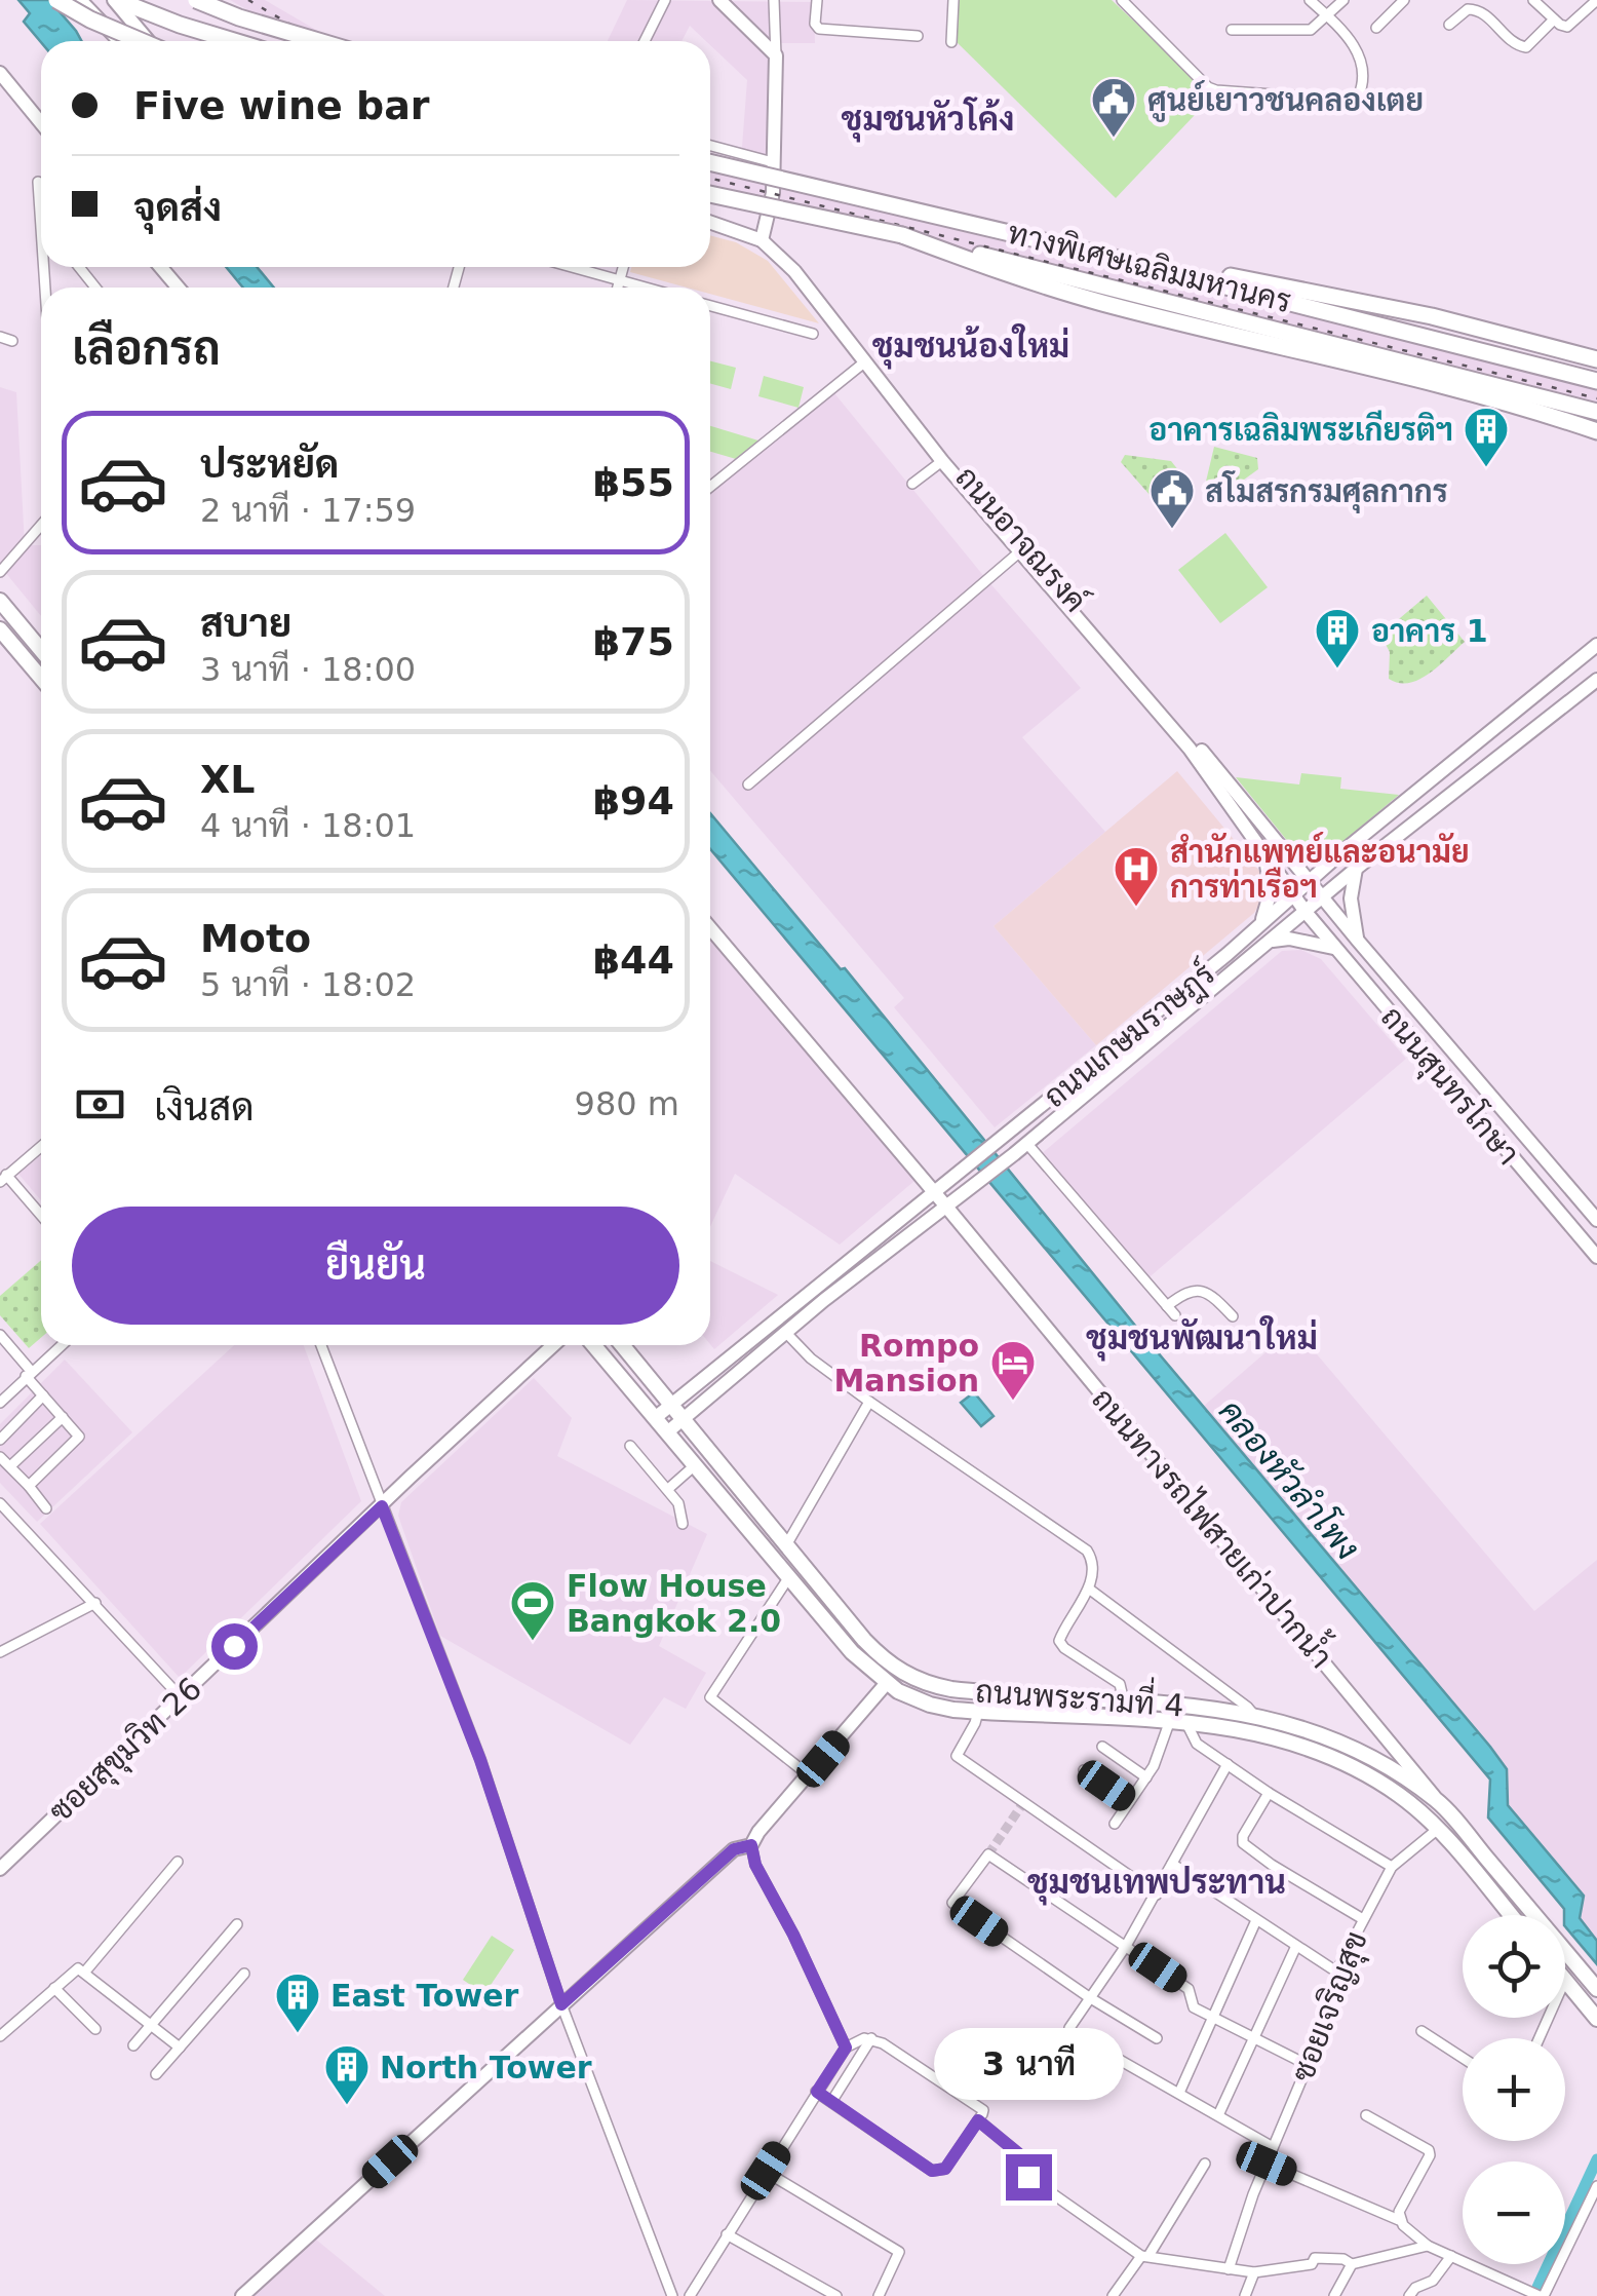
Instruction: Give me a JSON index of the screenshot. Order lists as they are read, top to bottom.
{
  "streets": {
    "highway": ["ทางพิเศษเฉลิมมหานคร"],
    "main road": ["ถนนพระรามที่ 4"],
    "street": [
      "ถนนอาจณรงค์",
      "ถนนเกษมราษฎร์",
      "ถนนสุนทรโกษา",
      "ถนนทางรถไฟสายเก่าปากน้ำ",
      "ซอยสุขุมวิท 26",
      "ซอยเจริญสุข"
    ]
  },
  "crossings": [
    ["ถนนอาจณรงค์", "ถนนเกษมราษฎร์"],
    ["ถนนอาจณรงค์", "ถนนสุนทรโกษา"],
    ["ถนนเกษมราษฎร์", "ถนนสุนทรโกษา"],
    ["ถนนเกษมราษฎร์", "ถนนทางรถไฟสายเก่าปากน้ำ"],
    ["ถนนเกษมราษฎร์", "ถนนพระรามที่ 4"],
    ["ถนนทางรถไฟสายเก่าปากน้ำ", "ถนนพระรามที่ 4"],
    ["ถนนพระรามที่ 4", "ซอยเจริญสุข"]
  ],
  "districts": [
    "ชุมชนหัวโค้ง",
    "ชุมชนน้องใหม่",
    "ชุมชนพัฒนาใหม่",
    "ชุมชนเทพประทาน"
  ],
  "water": ["คลองหัวลำโพง"],
  "places": {
    "public building": ["ศูนย์เยาวชนคลองเตย", "สโมสรกรมศุลกากร"],
    "building": [
      "อาคารเฉลิมพระเกียรติฯ",
      "อาคาร 1",
      "East Tower",
      "North Tower"
    ],
    "hospital": ["สำนักแพทย์และอนามัย การท่าเรือฯ"],
    "hotel": ["Rompo Mansion"],
    "sports": ["Flow House Bangkok 2.0"]
  },
  "page": {
    "banner": ["Five wine bar", "จุดส่ง"],
    "heading": "เลือกรถ",
    "list": [
      {
        "name": "ประหยัด",
        "note": "2 นาที · 17:59",
        "value": "฿55"
      },
      {
        "name": "สบาย",
        "note": "3 นาที · 18:00",
        "value": "฿75"
      },
      {
        "name": "XL",
        "note": "4 นาที · 18:01",
        "value": "฿94"
      },
      {
        "name": "Moto",
        "note": "5 นาที · 18:02",
        "value": "฿44"
      }
    ],
    "pay": ["เงินสด", "980 m"],
    "buttons": "ยืนยัน",
    "map_buttons": ["+", "−"],
    "bubble": "3 นาที"
  }
}
